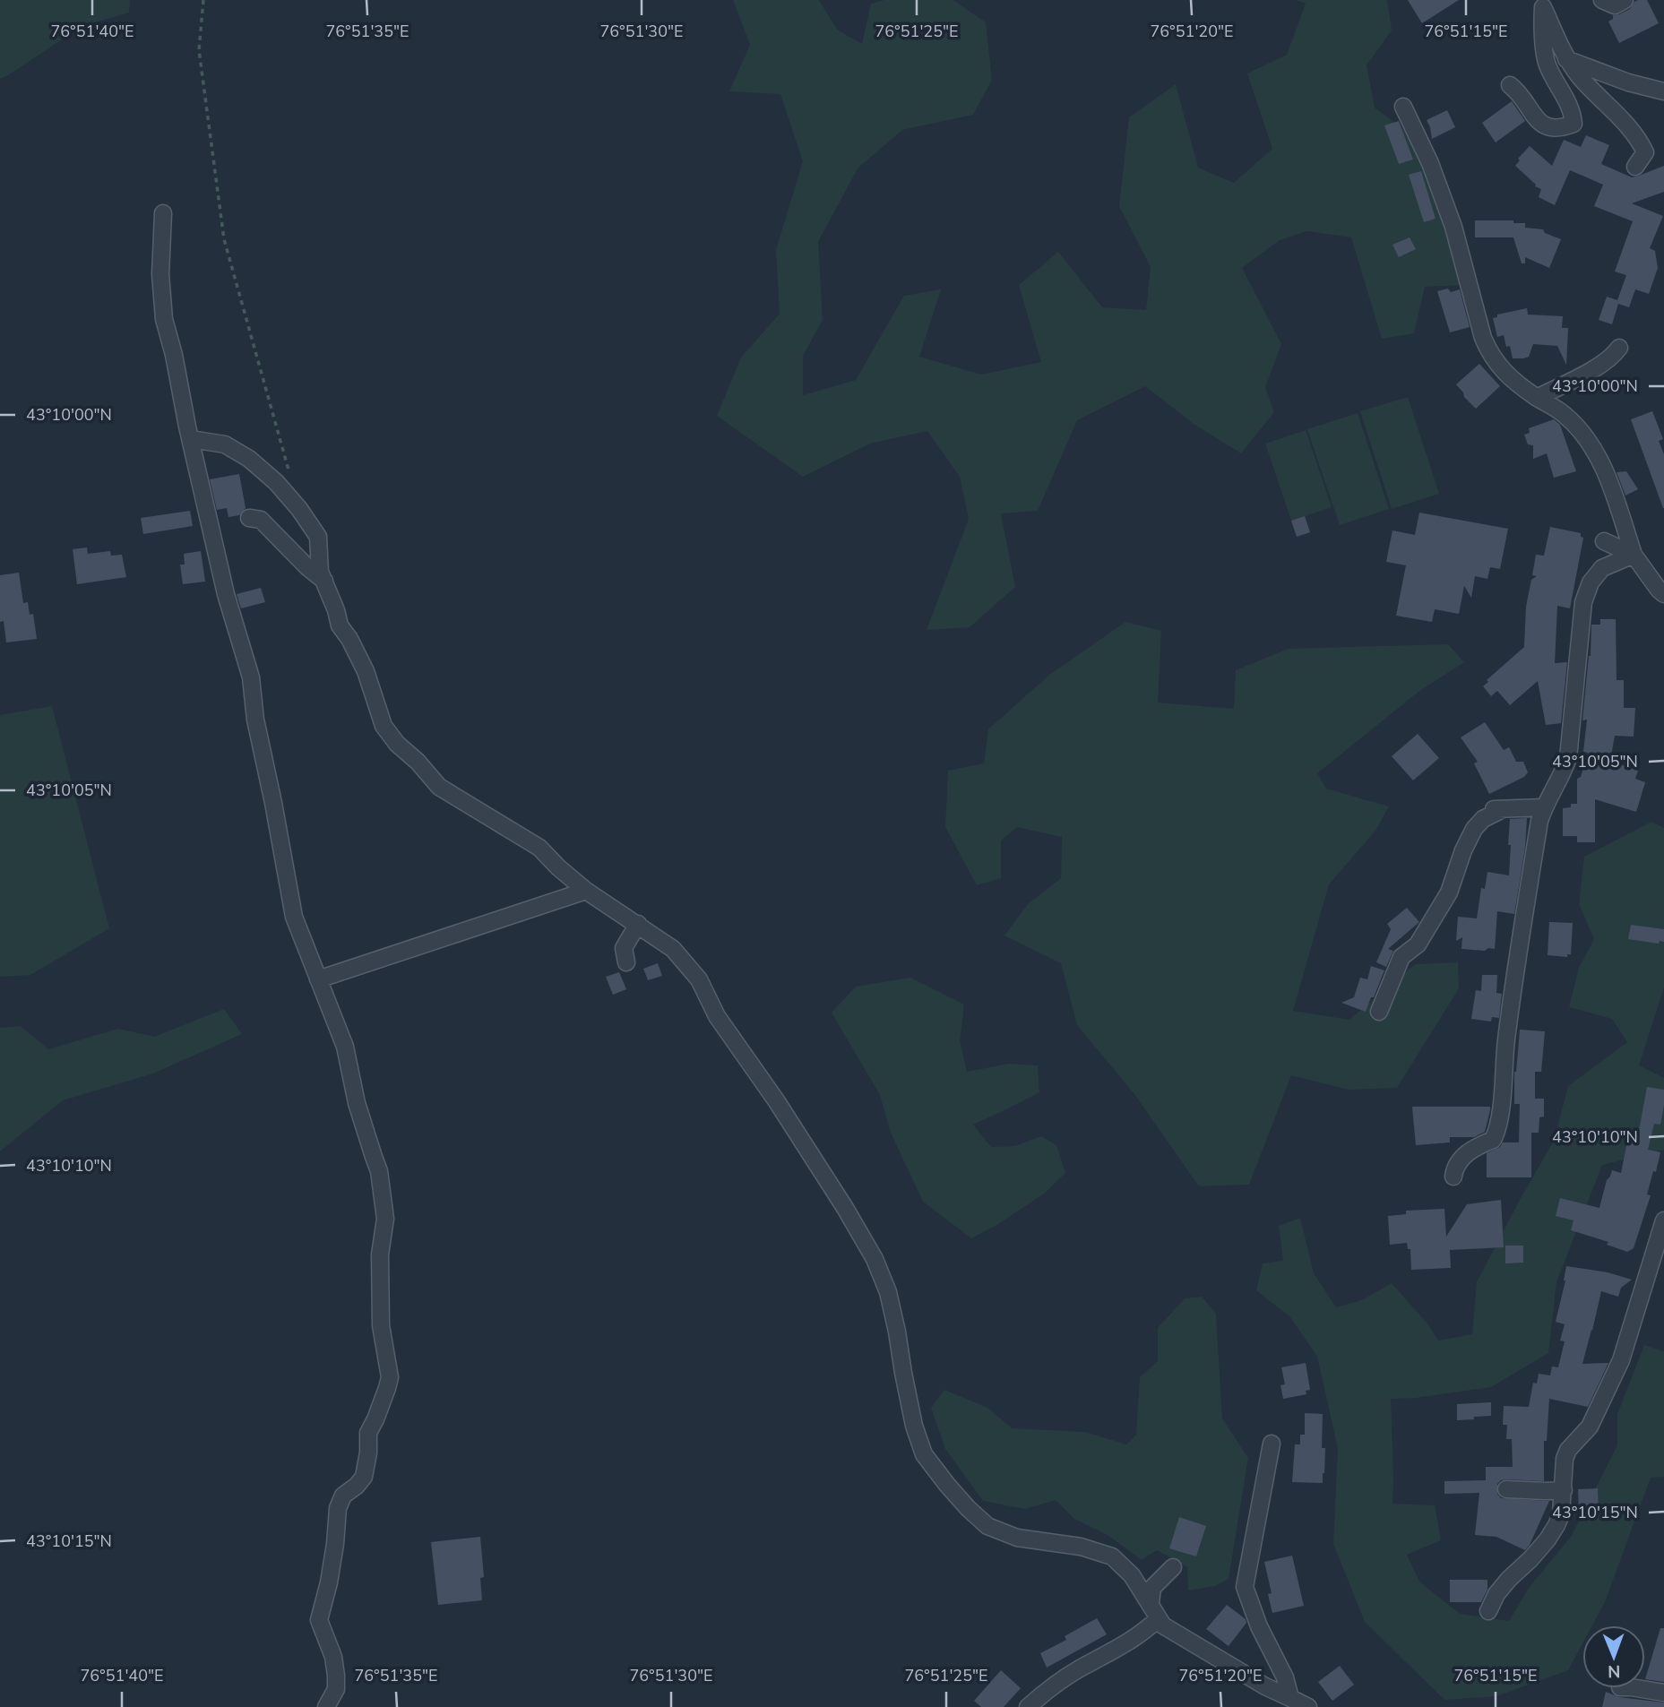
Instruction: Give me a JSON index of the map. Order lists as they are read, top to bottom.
{
  "north": "bottom",
  "coordinates": [
    "76°51'40\"E",
    "76°51'35\"E",
    "76°51'30\"E",
    "76°51'25\"E",
    "76°51'20\"E",
    "76°51'15\"E",
    "43°10'00\"N",
    "43°10'05\"N",
    "43°10'10\"N",
    "43°10'15\"N"
  ]
}
